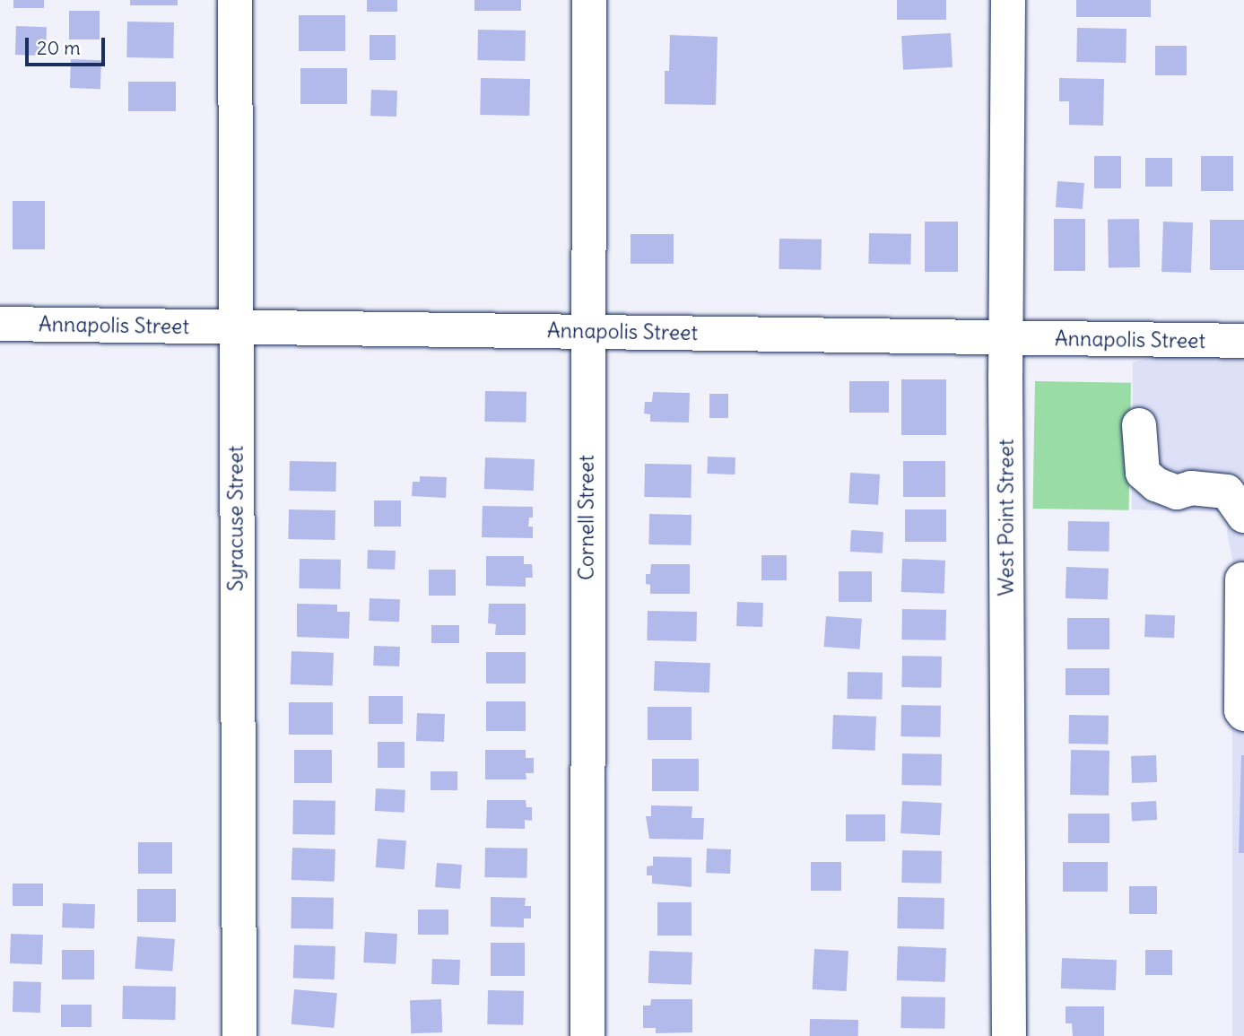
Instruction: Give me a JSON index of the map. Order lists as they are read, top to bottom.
{
  "streets": {
    "street": [
      "Annapolis Street",
      "Cornell Street",
      "West Point Street",
      "Syracuse Street"
    ]
  },
  "crossings": [
    ["Annapolis Street", "Cornell Street"],
    ["Annapolis Street", "West Point Street"],
    ["Annapolis Street", "Syracuse Street"]
  ],
  "scale_bar": "20 m"
}
